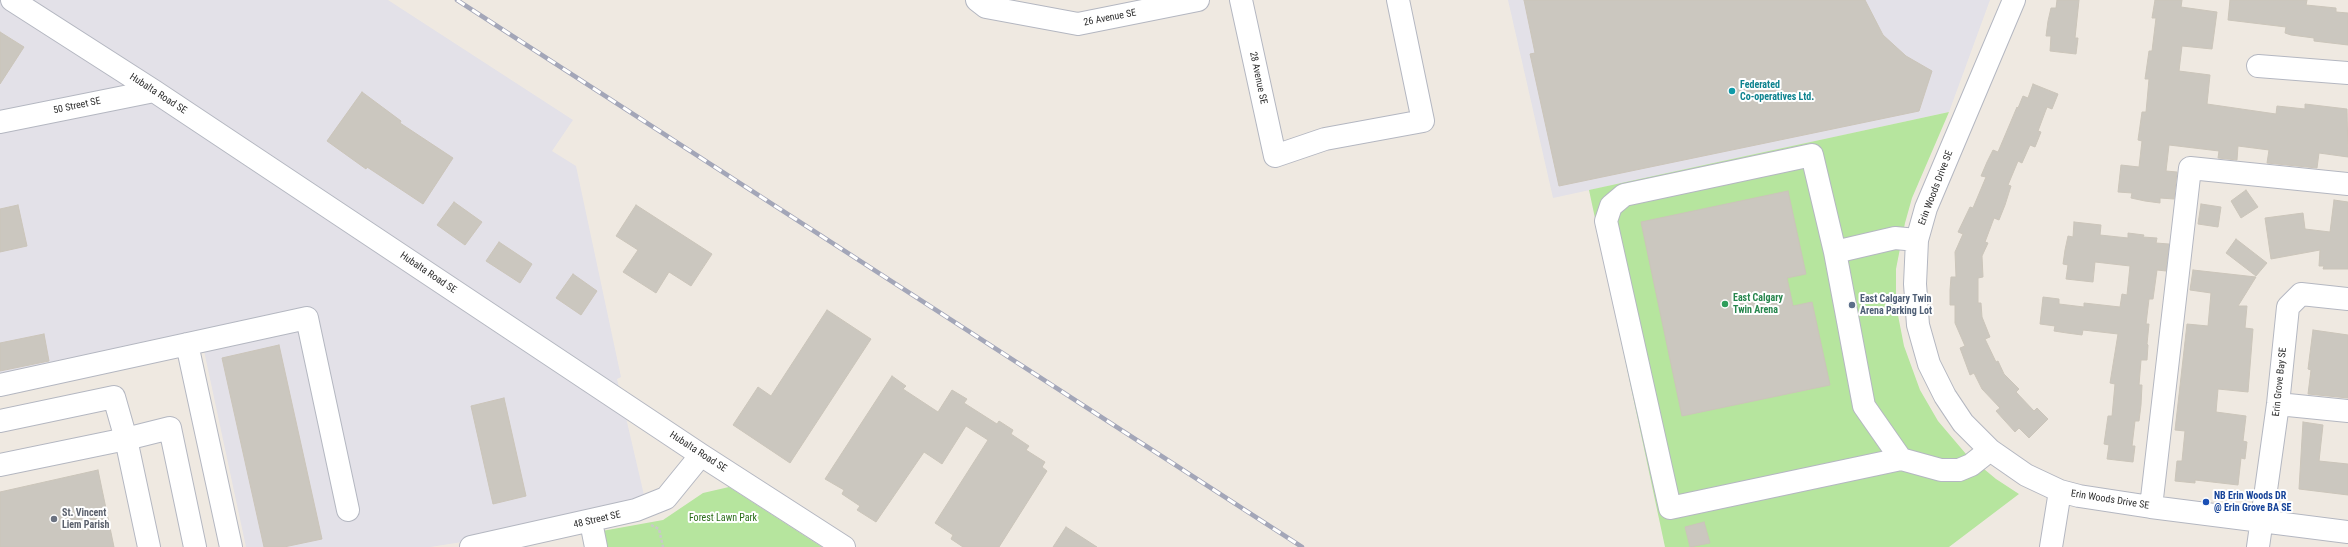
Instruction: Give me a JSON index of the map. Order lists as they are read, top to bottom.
{
  "streets": {
    "street": [
      "26 Avenue SE",
      "28 Avenue SE",
      "Hubalta Road SE",
      "50 Street SE",
      "Erin Woods Drive SE",
      "Erin Grove Bay SE",
      "48 Street SE"
    ]
  },
  "crossings": [
    ["Hubalta Road SE", "50 Street SE"],
    ["Hubalta Road SE", "48 Street SE"],
    ["Erin Woods Drive SE", "Erin Grove Bay SE"]
  ],
  "parks": ["Forest Lawn Park"],
  "places": [
    "Federated Co-operatives Ltd.",
    "East Calgary Twin Arena",
    "East Calgary Twin Arena Parking Lot",
    "NB Erin Woods DR @ Erin Grove BA SE",
    "St. Vincent Liem Parish"
  ]
}
